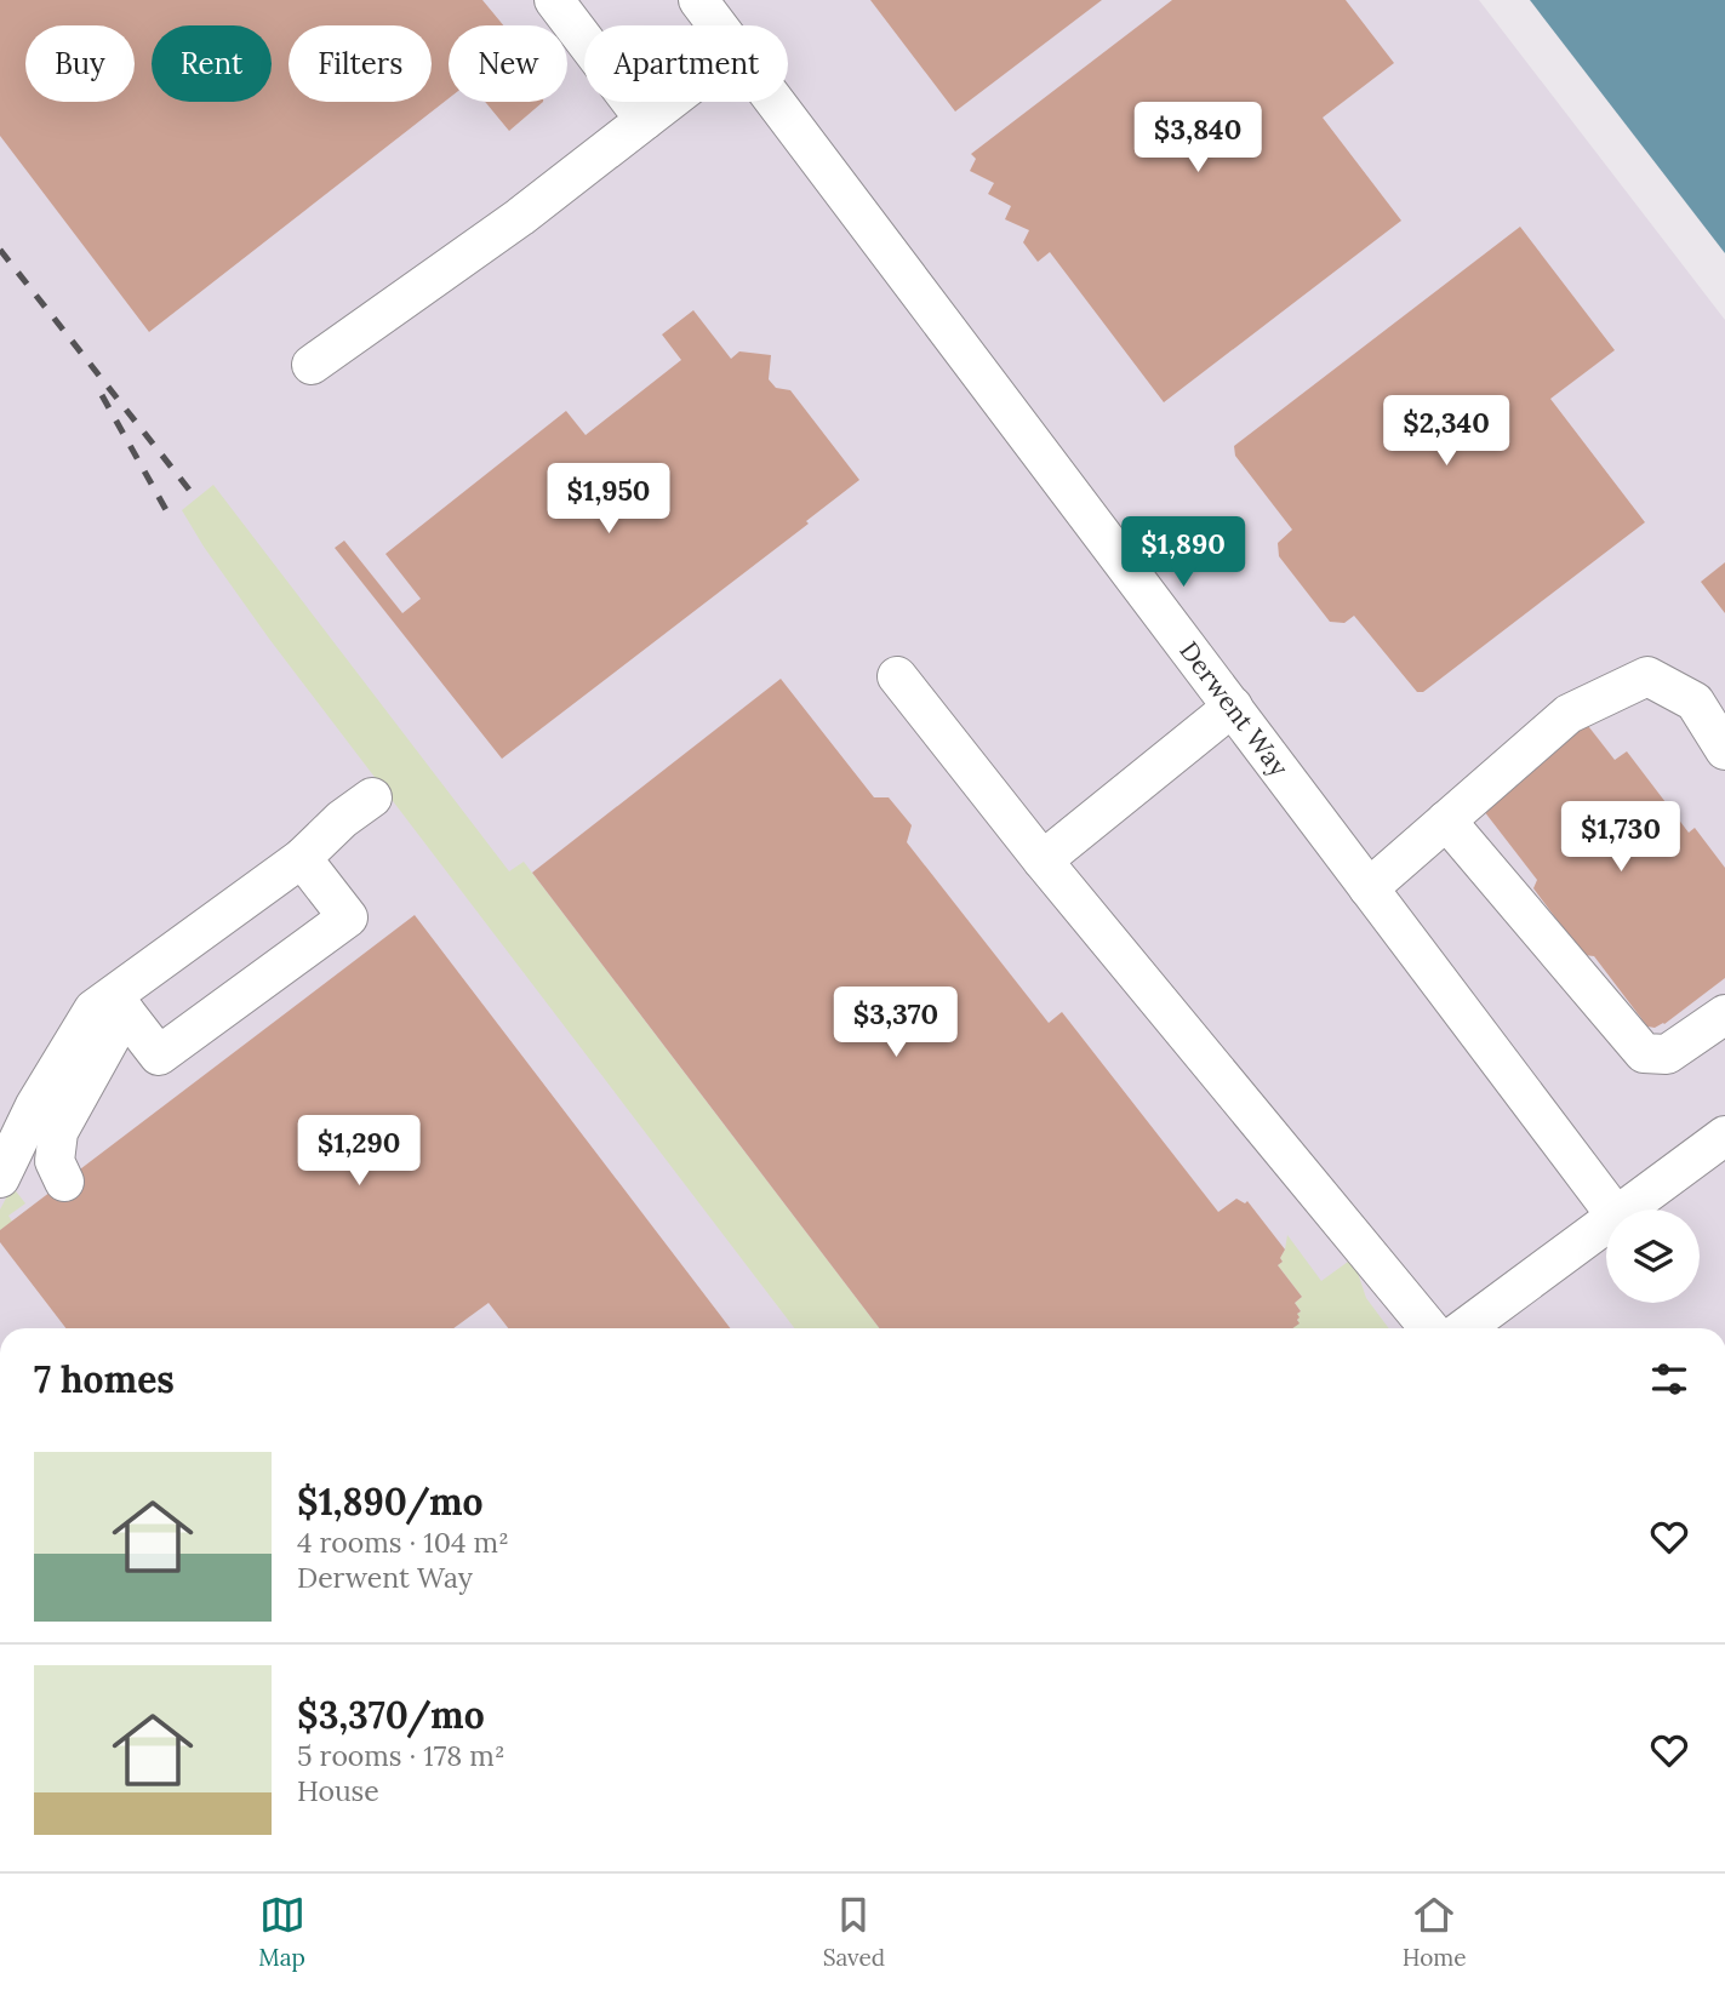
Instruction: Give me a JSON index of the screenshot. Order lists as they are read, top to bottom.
{
  "streets": {
    "street": ["Derwent Way"]
  },
  "page": {
    "chip": [
      "Buy",
      "Rent",
      "Filters",
      "New",
      "Apartment"
    ],
    "price": [
      "$3,840",
      "$2,340",
      "$1,950",
      "$1,890",
      "$1,730",
      "$3,370",
      "$1,290"
    ],
    "heading": "7 homes",
    "list": [
      {
        "name": "$1,890/mo",
        "note": "4 rooms · 104 m² · Derwent Way"
      },
      {
        "name": "$3,370/mo",
        "note": "5 rooms · 178 m² · House"
      }
    ],
    "tabs": ["Map", "Saved", "Home"]
  }
}
